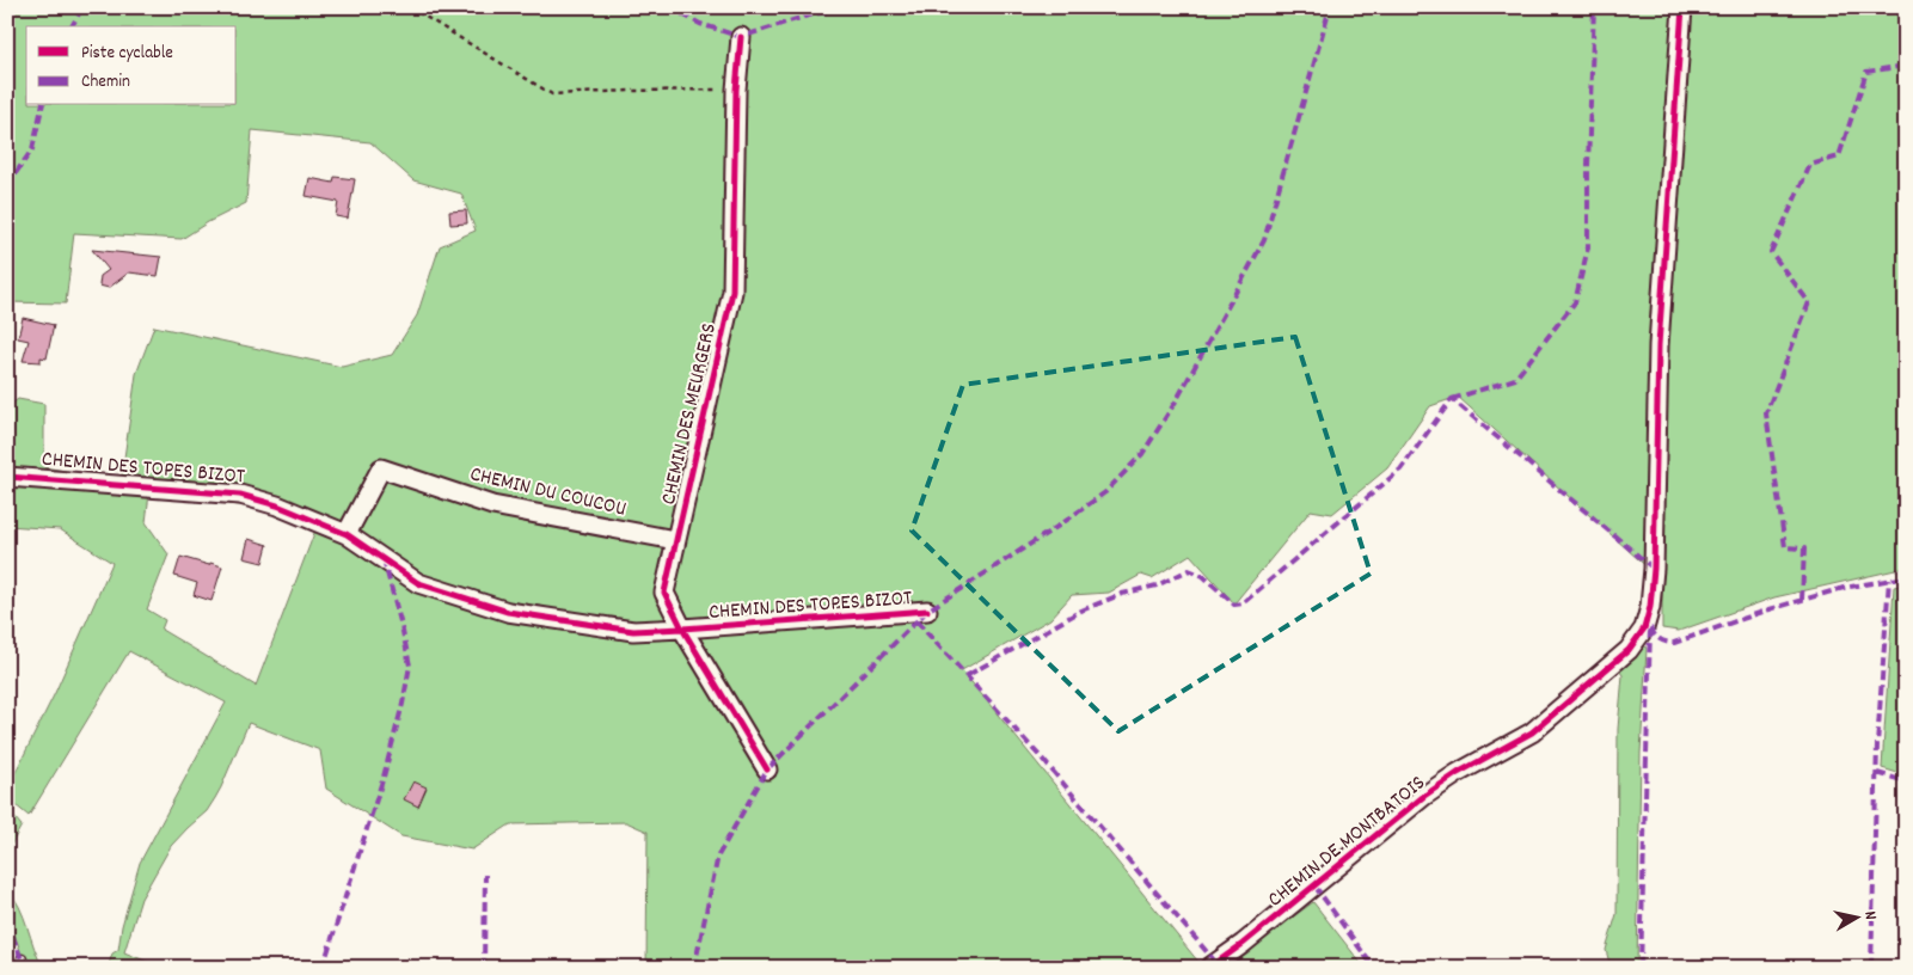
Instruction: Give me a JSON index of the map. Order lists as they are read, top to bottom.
{
  "streets": {
    "street": [
      "CHEMIN DES MEURGERS",
      "CHEMIN DES TOPES BIZOT",
      "CHEMIN DU COUCOU",
      "CHEMIN DE MONTBATOIS"
    ]
  },
  "crossings": [
    ["CHEMIN DES MEURGERS", "CHEMIN DES TOPES BIZOT"],
    ["CHEMIN DES MEURGERS", "CHEMIN DU COUCOU"],
    ["CHEMIN DES TOPES BIZOT", "CHEMIN DU COUCOU"]
  ],
  "legend": ["Piste cyclable", "Chemin"],
  "north": "right"
}
